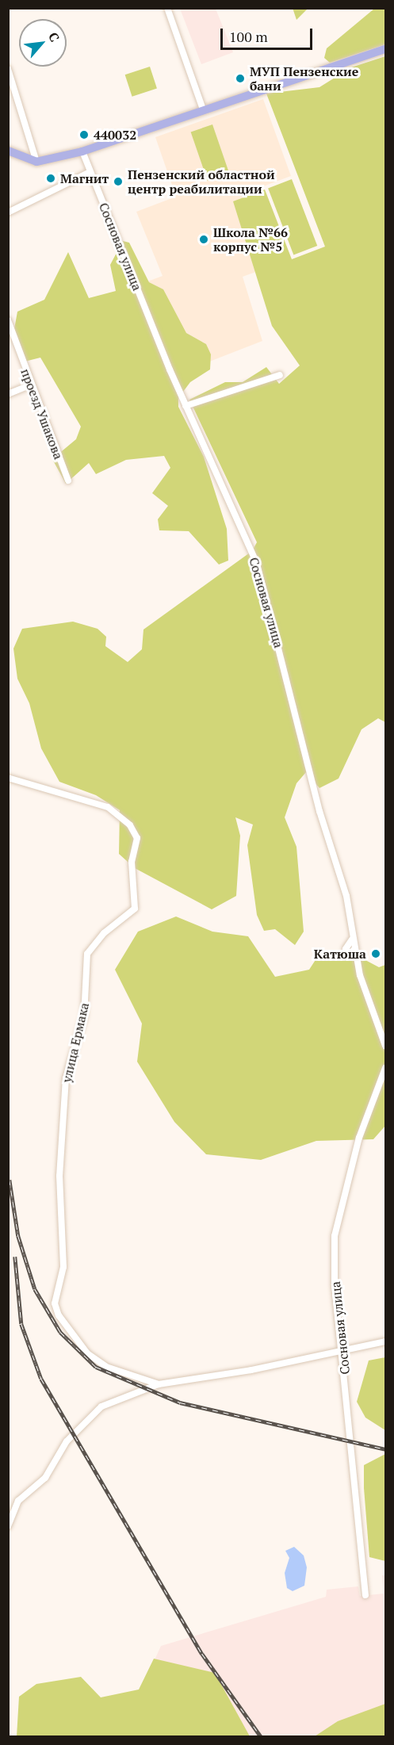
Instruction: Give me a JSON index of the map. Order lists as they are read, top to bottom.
{
  "streets": {
    "street": ["Сосновая улица", "проезд Ушакова", "улица Ермака"]
  },
  "places": [
    "МУП Пензенские бани",
    "440032",
    "Магнит",
    "Пензенский областной центр реабилитации",
    "Школа №66 корпус №5",
    "Катюша"
  ],
  "scale_bar": "100 m",
  "north": "top right"
}
